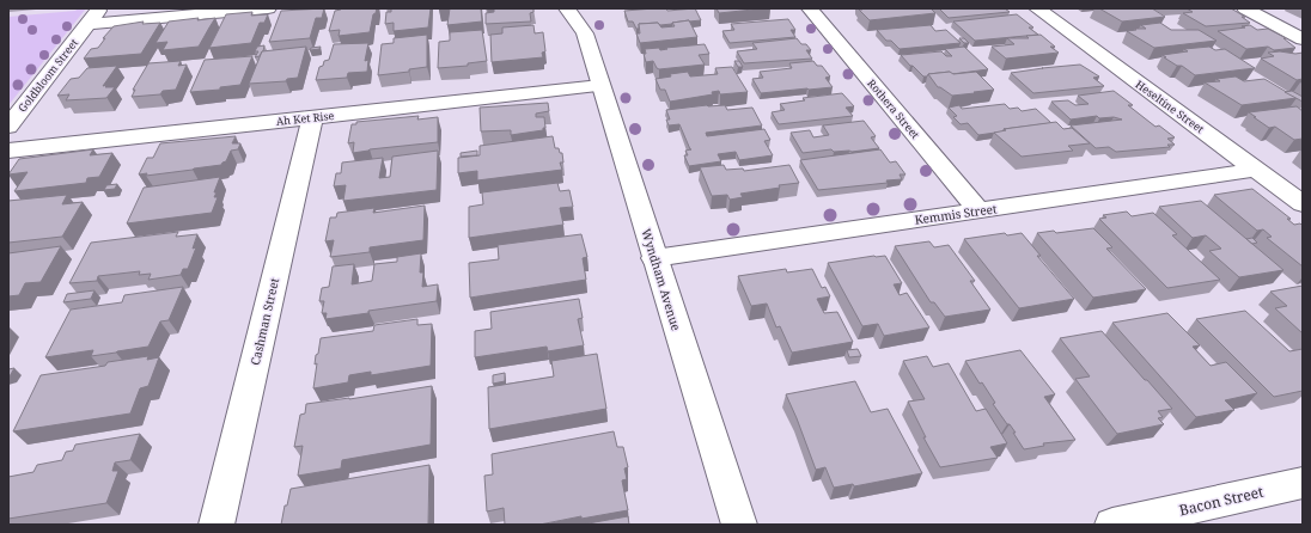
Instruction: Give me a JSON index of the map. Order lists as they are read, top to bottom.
{
  "streets": {
    "street": [
      "Goldbloom Street",
      "Heseltine Street",
      "Rothera Street",
      "Ah Ket Rise",
      "Kemmis Street",
      "Wyndham Avenue",
      "Cashman Street",
      "Bacon Street"
    ]
  },
  "crossings": [
    ["Heseltine Street", "Kemmis Street"],
    ["Rothera Street", "Kemmis Street"],
    ["Ah Ket Rise", "Wyndham Avenue"],
    ["Ah Ket Rise", "Cashman Street"],
    ["Kemmis Street", "Wyndham Avenue"]
  ]
}
